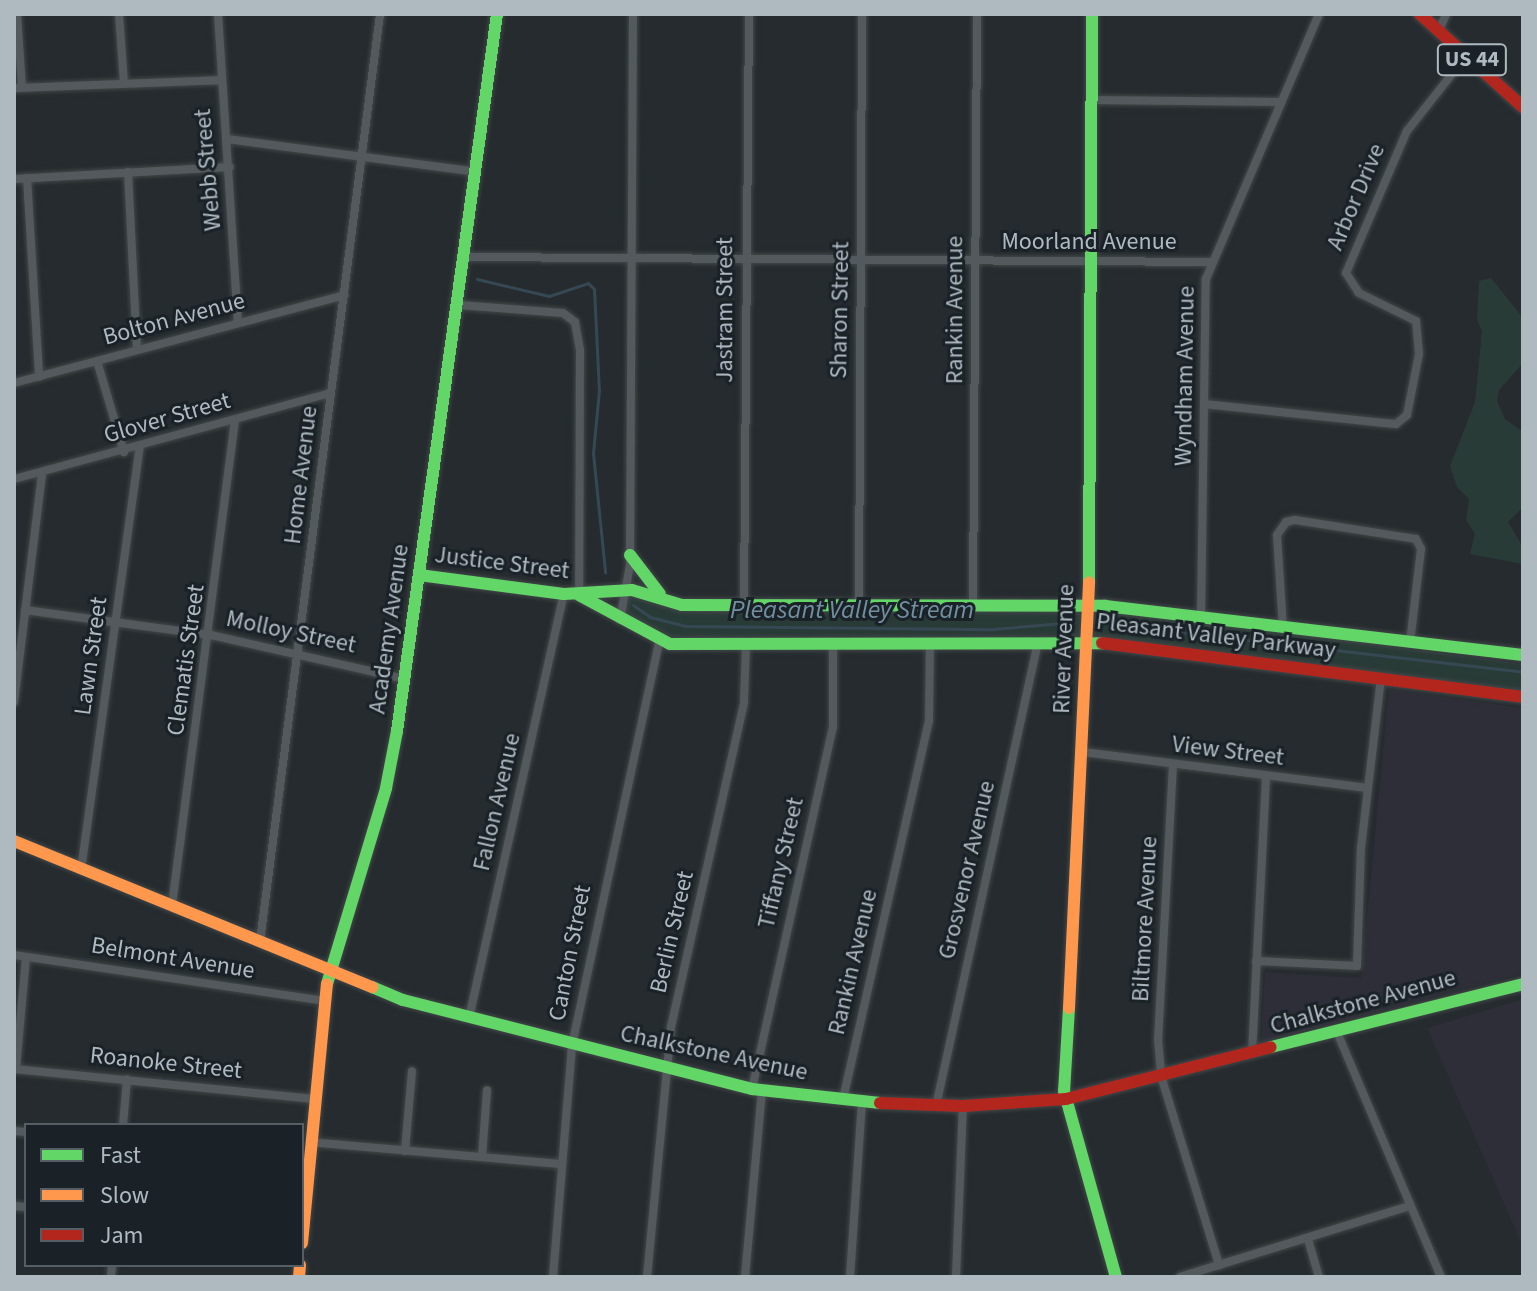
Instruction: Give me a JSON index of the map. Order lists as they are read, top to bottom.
{
  "streets": {
    "street": [
      "US 44",
      "Webb Street",
      "Arbor Drive",
      "Moorland Avenue",
      "Jastram Street",
      "Sharon Street",
      "Rankin Avenue",
      "Bolton Avenue",
      "Wyndham Avenue",
      "Glover Street",
      "Home Avenue",
      "Justice Street",
      "Academy Avenue",
      "Molloy Street",
      "Pleasant Valley Parkway",
      "River Avenue",
      "Lawn Street",
      "Clematis Street",
      "View Street",
      "Fallon Avenue",
      "Tiffany Street",
      "Grosvenor Avenue",
      "Biltmore Avenue",
      "Berlin Street",
      "Canton Street",
      "Belmont Avenue",
      "Chalkstone Avenue",
      "Roanoke Street"
    ]
  },
  "crossings": [
    ["US 44", "Arbor Drive"],
    ["Webb Street", "Bolton Avenue"],
    ["Arbor Drive", "Wyndham Avenue"],
    ["Moorland Avenue", "Jastram Street"],
    ["Moorland Avenue", "Sharon Street"],
    ["Moorland Avenue", "Rankin Avenue"],
    ["Moorland Avenue", "Wyndham Avenue"],
    ["Moorland Avenue", "River Avenue"],
    ["Jastram Street", "Pleasant Valley Parkway"],
    ["Sharon Street", "Pleasant Valley Parkway"],
    ["Rankin Avenue", "Pleasant Valley Parkway"],
    ["Rankin Avenue", "Chalkstone Avenue"],
    ["Bolton Avenue", "Home Avenue"],
    ["Wyndham Avenue", "Pleasant Valley Parkway"],
    ["Glover Street", "Home Avenue"],
    ["Glover Street", "Lawn Street"],
    ["Glover Street", "Clematis Street"],
    ["Home Avenue", "Molloy Street"],
    ["Home Avenue", "Chalkstone Avenue"],
    ["Justice Street", "Academy Avenue"],
    ["Justice Street", "Pleasant Valley Parkway"],
    ["Justice Street", "Fallon Avenue"],
    ["Academy Avenue", "Molloy Street"],
    ["Academy Avenue", "Belmont Avenue"],
    ["Academy Avenue", "Chalkstone Avenue"],
    ["Academy Avenue", "Roanoke Street"],
    ["Molloy Street", "Lawn Street"],
    ["Molloy Street", "Clematis Street"],
    ["Pleasant Valley Parkway", "River Avenue"],
    ["Pleasant Valley Parkway", "Tiffany Street"],
    ["Pleasant Valley Parkway", "Grosvenor Avenue"],
    ["Pleasant Valley Parkway", "Berlin Street"],
    ["Pleasant Valley Parkway", "Canton Street"],
    ["River Avenue", "View Street"],
    ["River Avenue", "Chalkstone Avenue"],
    ["Lawn Street", "Chalkstone Avenue"],
    ["Clematis Street", "Chalkstone Avenue"],
    ["View Street", "Biltmore Avenue"],
    ["Fallon Avenue", "Chalkstone Avenue"],
    ["Tiffany Street", "Chalkstone Avenue"],
    ["Grosvenor Avenue", "Chalkstone Avenue"],
    ["Biltmore Avenue", "Chalkstone Avenue"],
    ["Berlin Street", "Chalkstone Avenue"],
    ["Canton Street", "Chalkstone Avenue"]
  ],
  "water": ["Pleasant Valley Stream"],
  "legend": ["Fast", "Slow", "Jam"]
}
